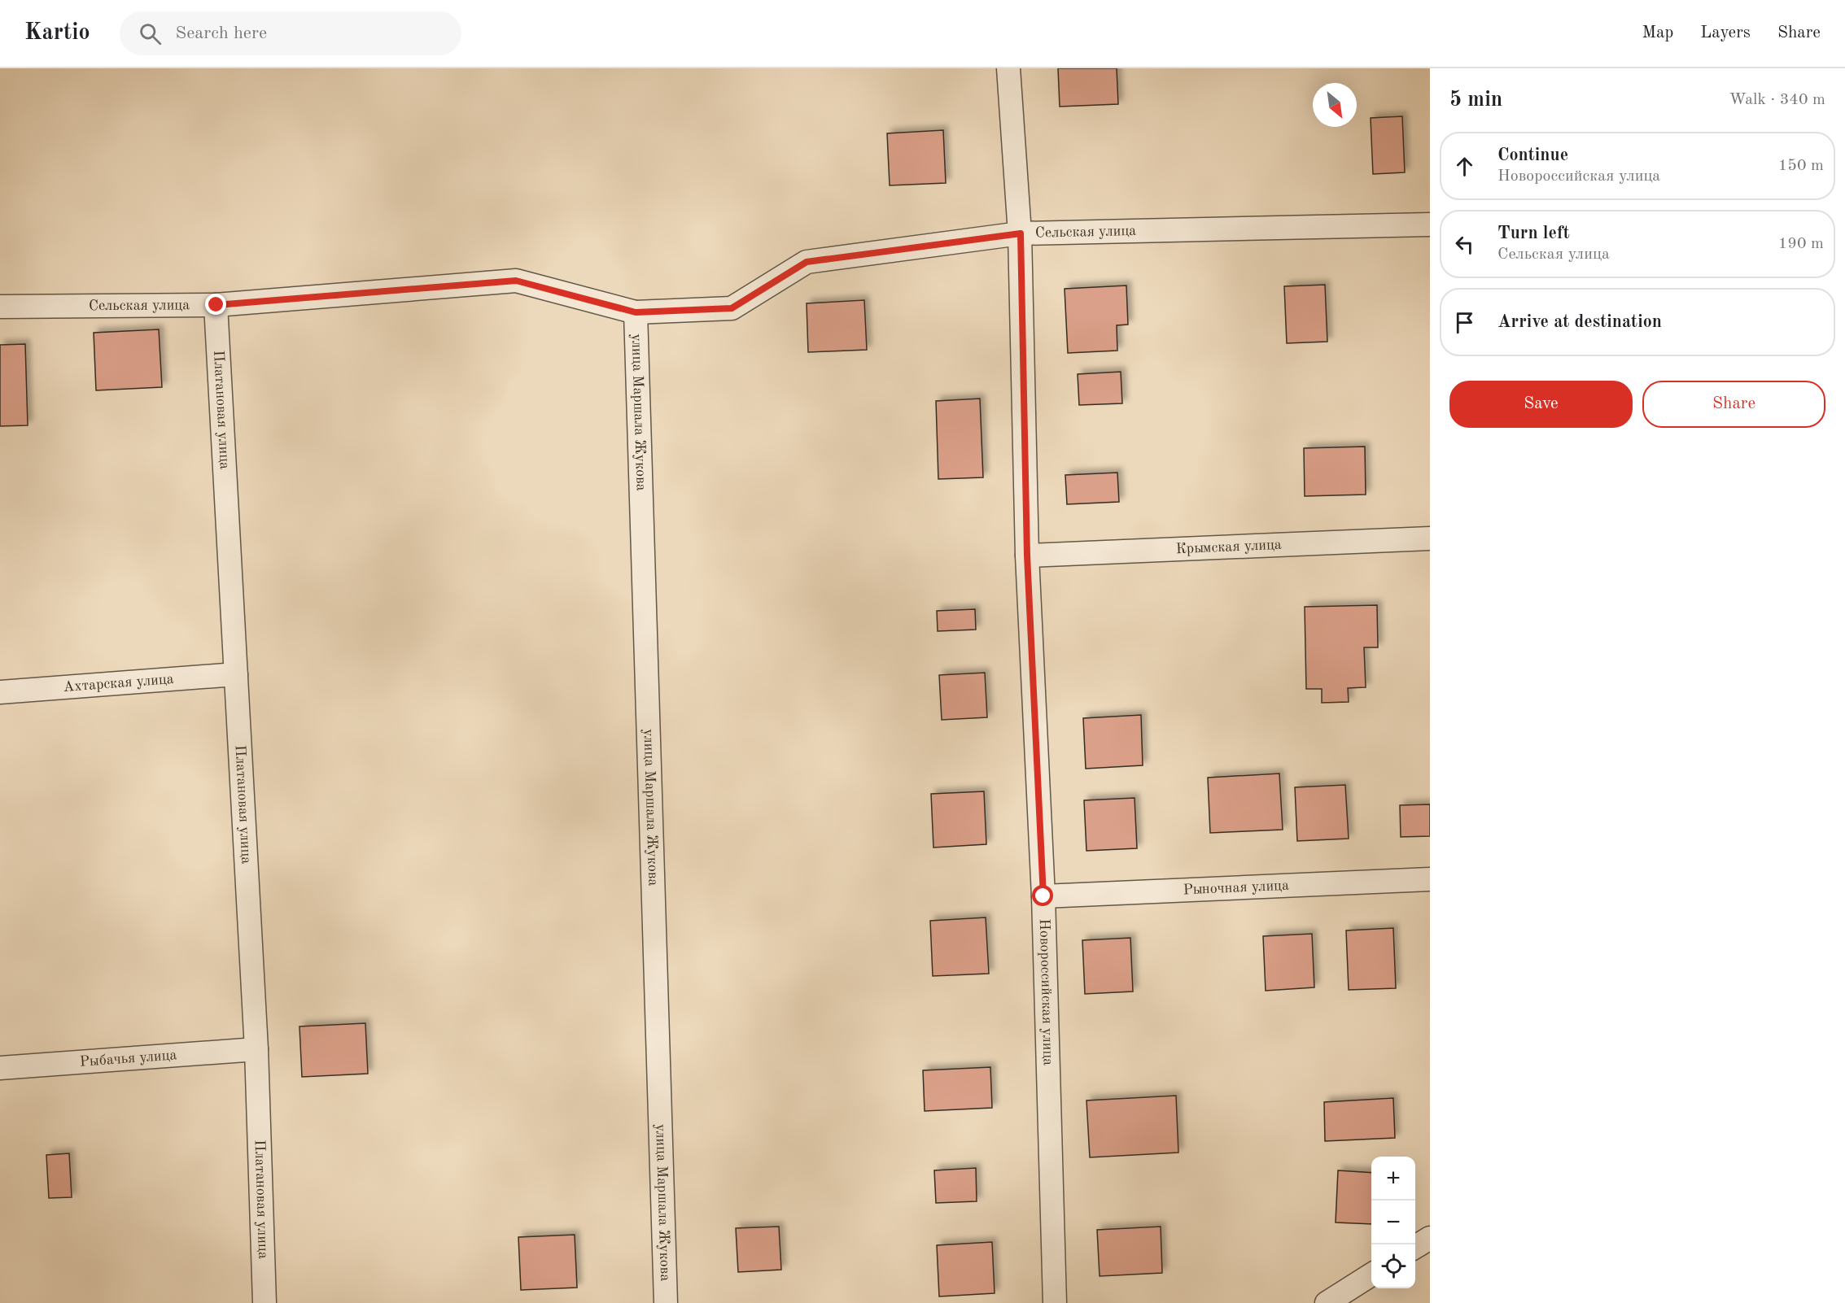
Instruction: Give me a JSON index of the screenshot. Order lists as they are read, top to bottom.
{
  "streets": {
    "street": [
      "Сельская улица",
      "Платановая улица",
      "улица Маршала Жукова",
      "Крымская улица",
      "Ахтарская улица",
      "Рыночная улица",
      "Новороссийская улица",
      "Рыбачья улица"
    ]
  },
  "crossings": [
    ["Сельская улица", "Платановая улица"],
    ["Сельская улица", "улица Маршала Жукова"],
    ["Сельская улица", "Новороссийская улица"],
    ["Платановая улица", "Ахтарская улица"],
    ["Платановая улица", "Рыбачья улица"],
    ["Крымская улица", "Новороссийская улица"],
    ["Рыночная улица", "Новороссийская улица"]
  ],
  "north": "bottom right",
  "page": {
    "header": "Kartio",
    "search": "Search here",
    "nav": ["Map", "Layers", "Share"],
    "heading": ["5 min", "Walk · 340 m"],
    "list": [
      ["Continue", "Новороссийская улица", "150 m"],
      ["Turn left", "Сельская улица", "190 m"],
      "Arrive at destination"
    ],
    "buttons": ["Save", "Share"],
    "map_buttons": ["+", "−"]
  }
}
